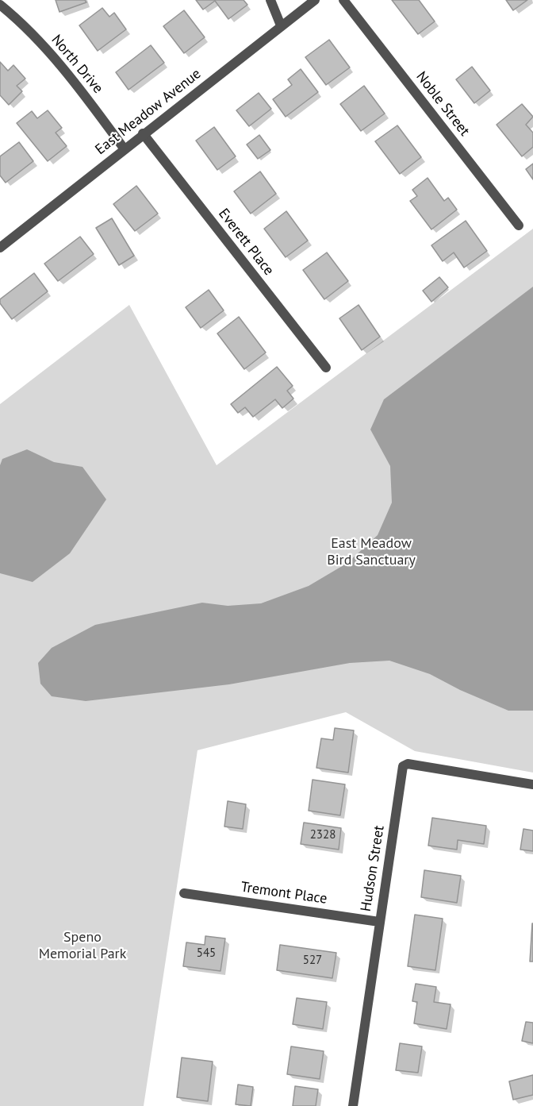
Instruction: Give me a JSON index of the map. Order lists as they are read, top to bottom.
{
  "streets": {
    "street": [
      "North Drive",
      "Noble Street",
      "East Meadow Avenue",
      "Everett Place",
      "Hudson Street",
      "Tremont Place"
    ]
  },
  "crossings": [
    ["North Drive", "East Meadow Avenue"],
    ["East Meadow Avenue", "Everett Place"],
    ["Hudson Street", "Tremont Place"]
  ],
  "parks": ["East Meadow Bird Sanctuary", "Speno Memorial Park"],
  "house_numbers": ["2328", "545", "527"]
}
